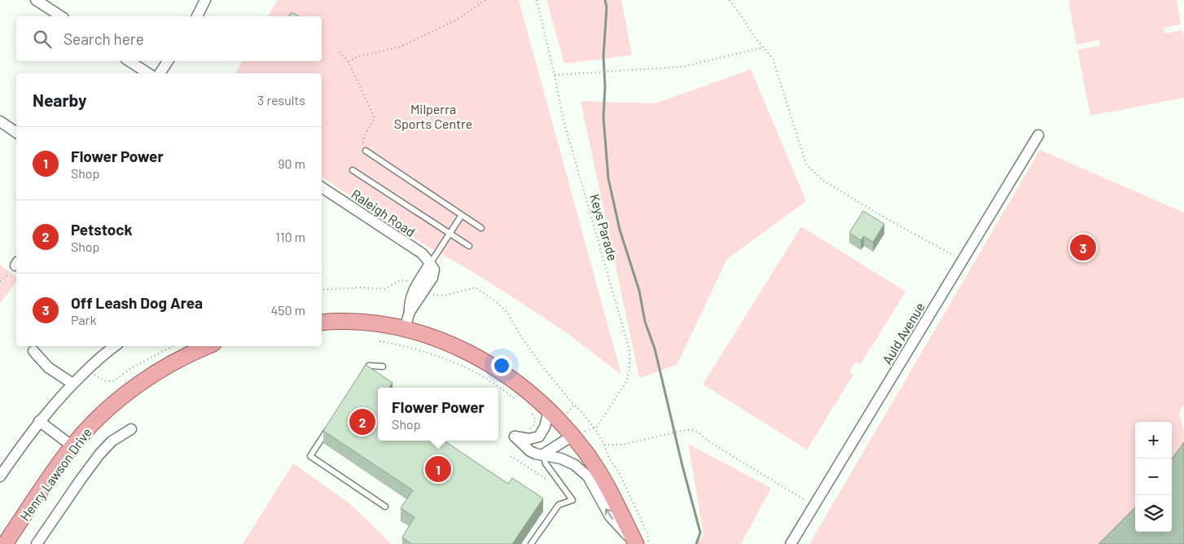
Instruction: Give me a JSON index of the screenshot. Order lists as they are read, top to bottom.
{
  "streets": {
    "main road": ["Henry Lawson Drive"],
    "street": ["Raleigh Road", "Auld Avenue"],
    "path": ["Keys Parade"]
  },
  "parks": ["Milperra Sports Centre"],
  "page": {
    "search": "Search here",
    "heading": ["Nearby", "3 results"],
    "list": [
      {
        "mark": "1",
        "name": "Flower Power",
        "note": "Shop",
        "value": "90 m"
      },
      {
        "mark": "2",
        "name": "Petstock",
        "note": "Shop",
        "value": "110 m"
      },
      {
        "mark": "3",
        "name": "Off Leash Dog Area",
        "note": "Park",
        "value": "450 m"
      }
    ],
    "pins": ["3", "2", "1"],
    "popup": ["Flower Power", "Shop"],
    "map_buttons": ["+", "−"]
  }
}
